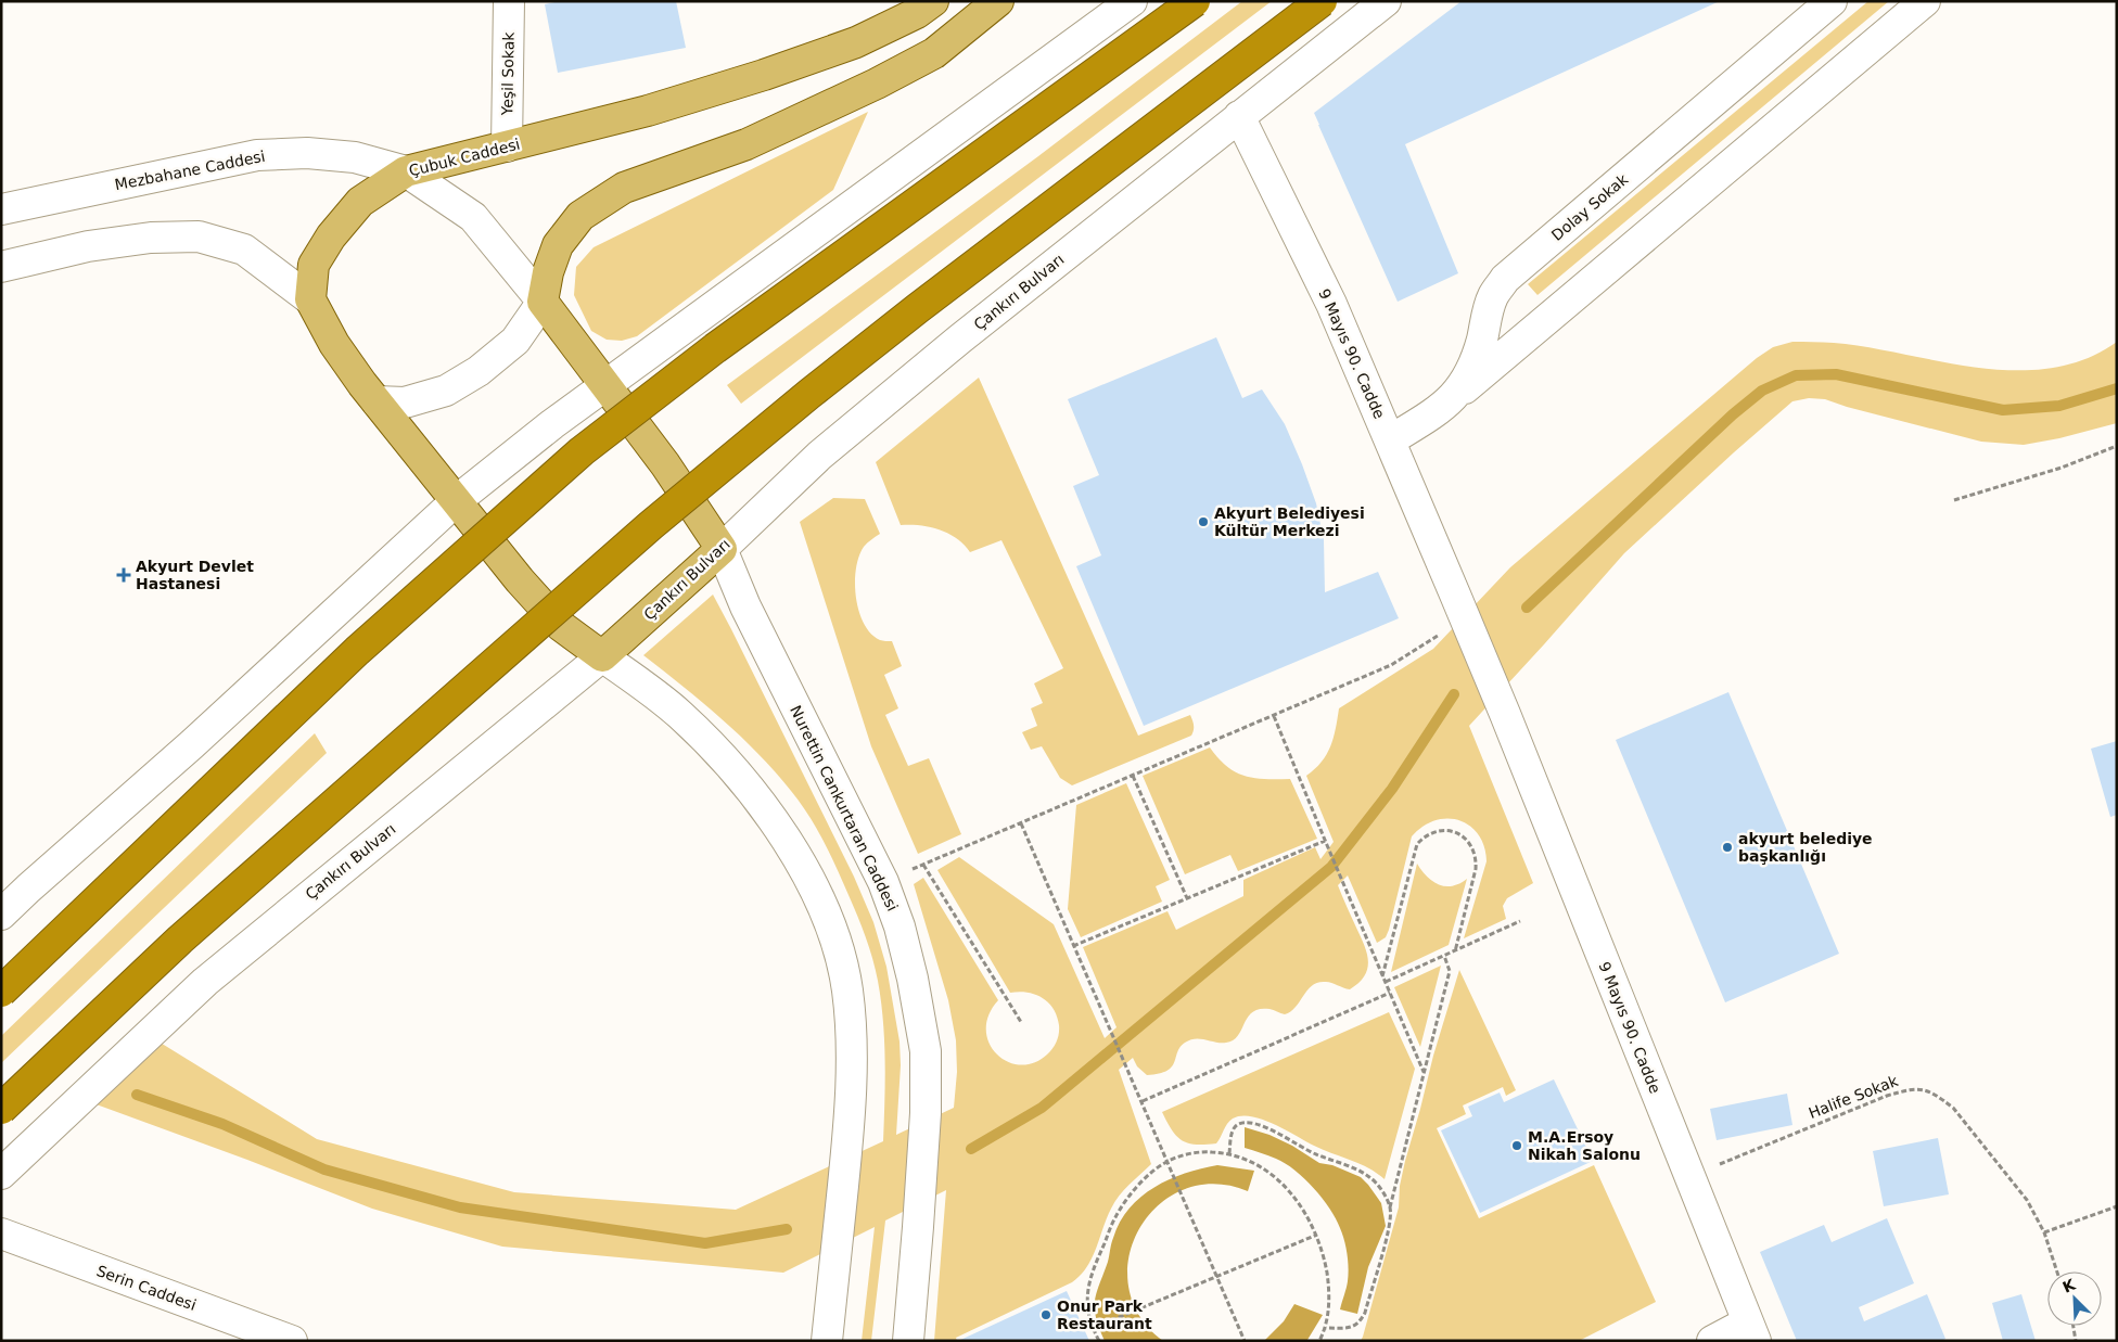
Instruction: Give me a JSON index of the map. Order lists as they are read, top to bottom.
{
  "streets": {
    "main road": ["Çubuk Caddesi", "Çankırı Bulvarı"],
    "street": [
      "Yeşil Sokak",
      "Mezbahane Caddesi",
      "Dolay Sokak",
      "9 Mayıs 90. Cadde",
      "Nurettin Cankurtaran Caddesi",
      "Serin Caddesi"
    ],
    "path": ["Halife Sokak"]
  },
  "crossings": [
    ["Yeşil Sokak", "Çubuk Caddesi"],
    ["Çubuk Caddesi", "Mezbahane Caddesi"],
    ["Dolay Sokak", "9 Mayıs 90. Cadde"],
    ["Çankırı Bulvarı", "9 Mayıs 90. Cadde"],
    ["Çankırı Bulvarı", "Nurettin Cankurtaran Caddesi"],
    ["9 Mayıs 90. Cadde", "Halife Sokak"]
  ],
  "places": {
    "other": [
      "Akyurt Belediyesi Kültür Merkezi",
      "akyurt belediye başkanlığı",
      "M.A.Ersoy Nikah Salonu",
      "Onur Park Restaurant"
    ],
    "health": ["Akyurt Devlet Hastanesi"]
  },
  "north": "top left"
}
